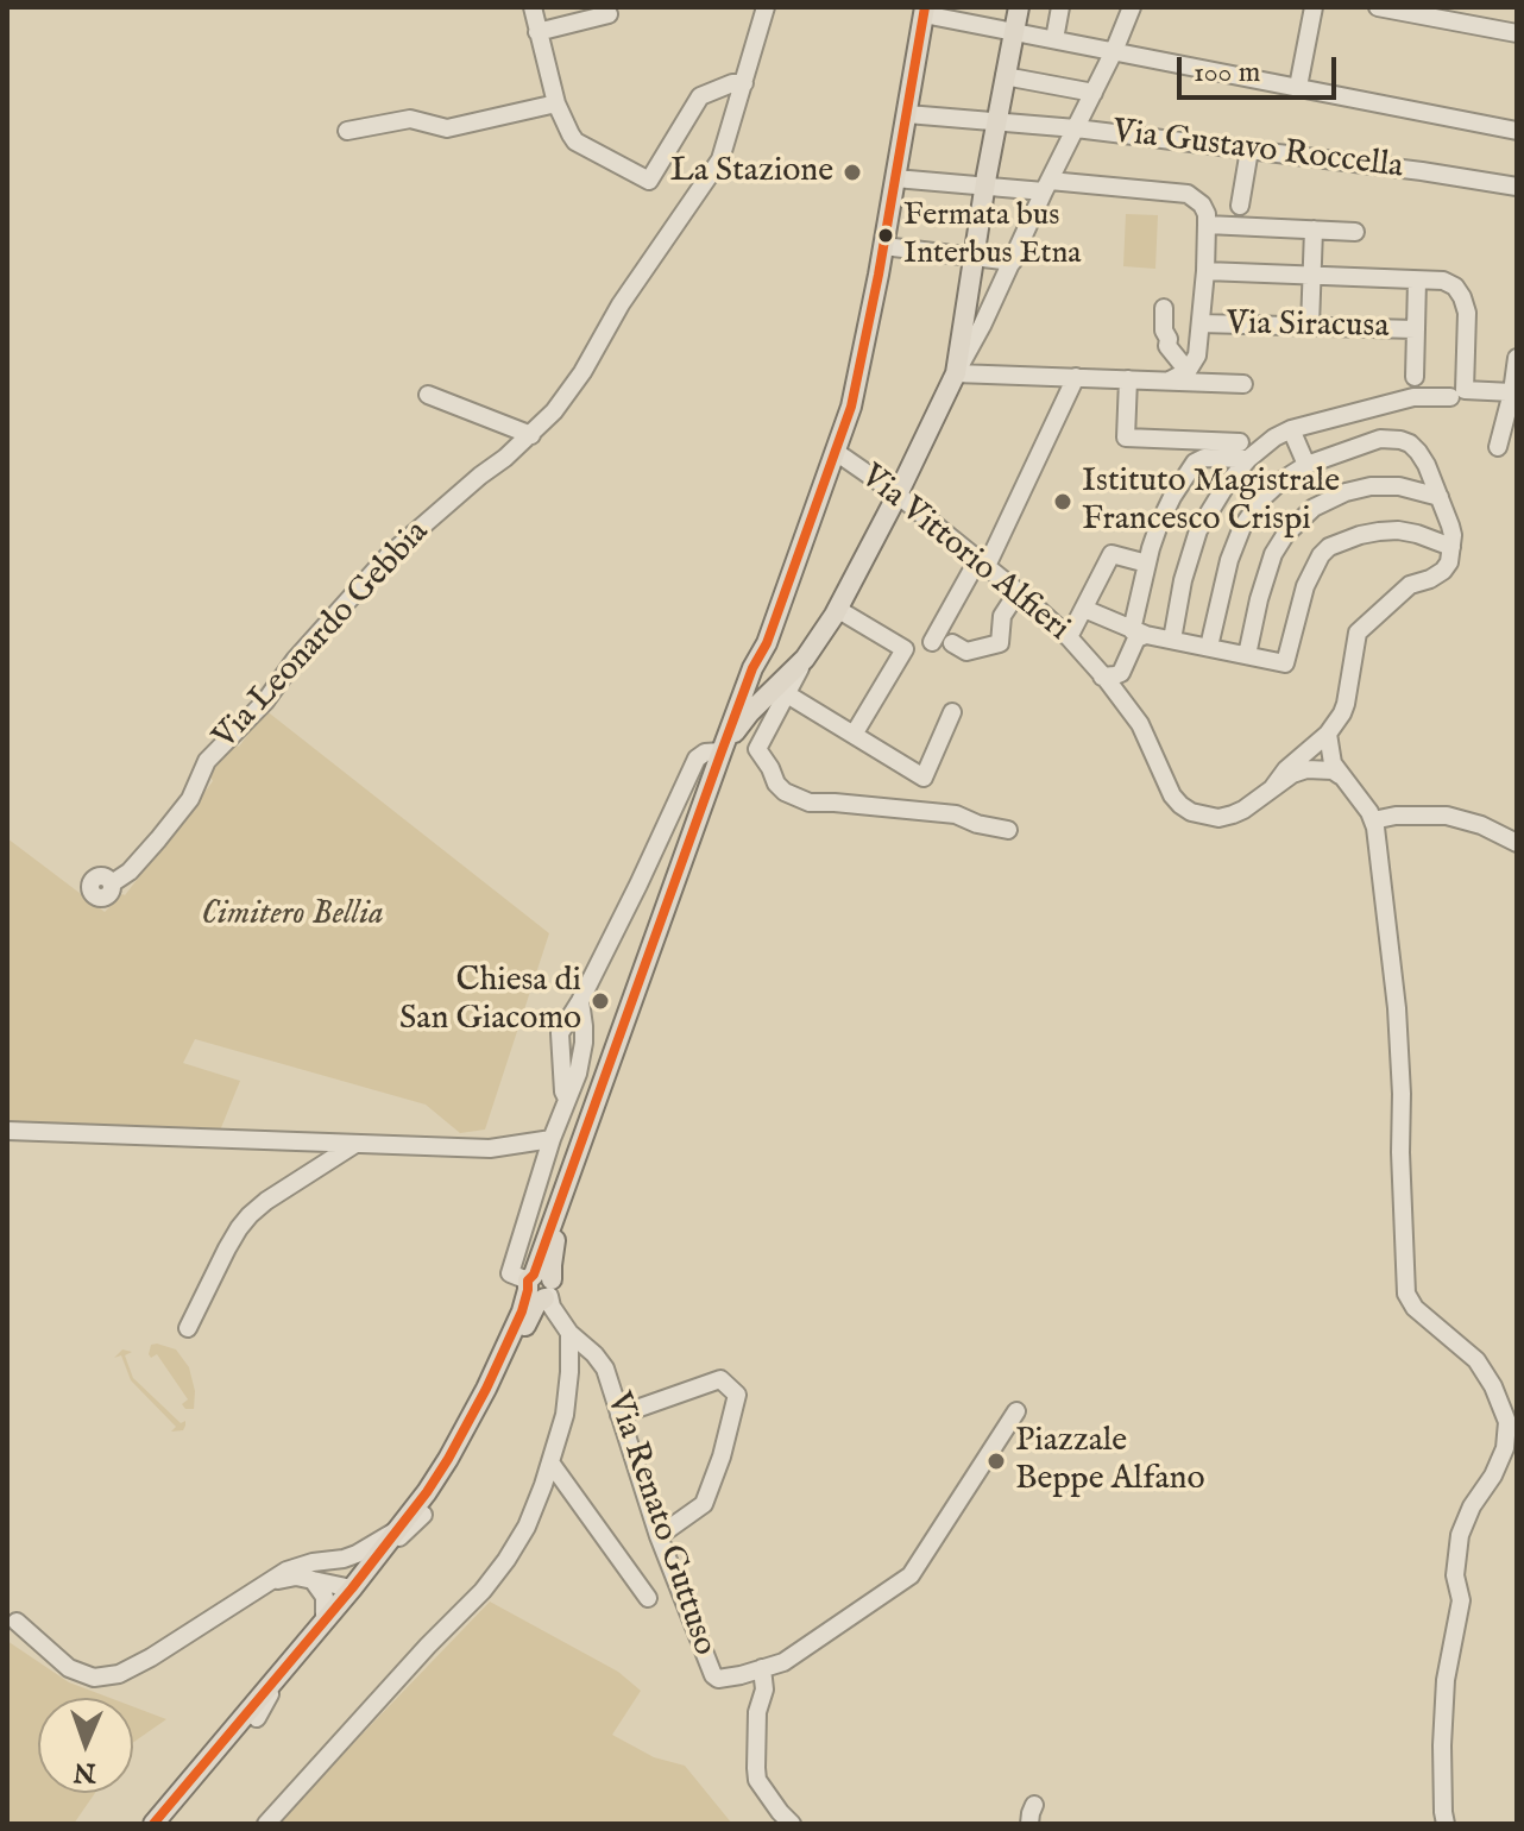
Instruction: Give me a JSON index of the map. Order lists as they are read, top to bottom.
{
  "streets": {
    "street": [
      "Via Gustavo Roccella",
      "Via Siracusa",
      "Via Vittorio Alfieri",
      "Via Leonardo Gebbia",
      "Via Renato Guttuso"
    ]
  },
  "parks": ["Cimitero Bellia"],
  "places": [
    "La Stazione",
    "Fermata bus Interbus Etna",
    "Istituto Magistrale Francesco Crispi",
    "Chiesa di San Giacomo",
    "Piazzale Beppe Alfano"
  ],
  "scale_bar": "100 m",
  "north": "bottom"
}
